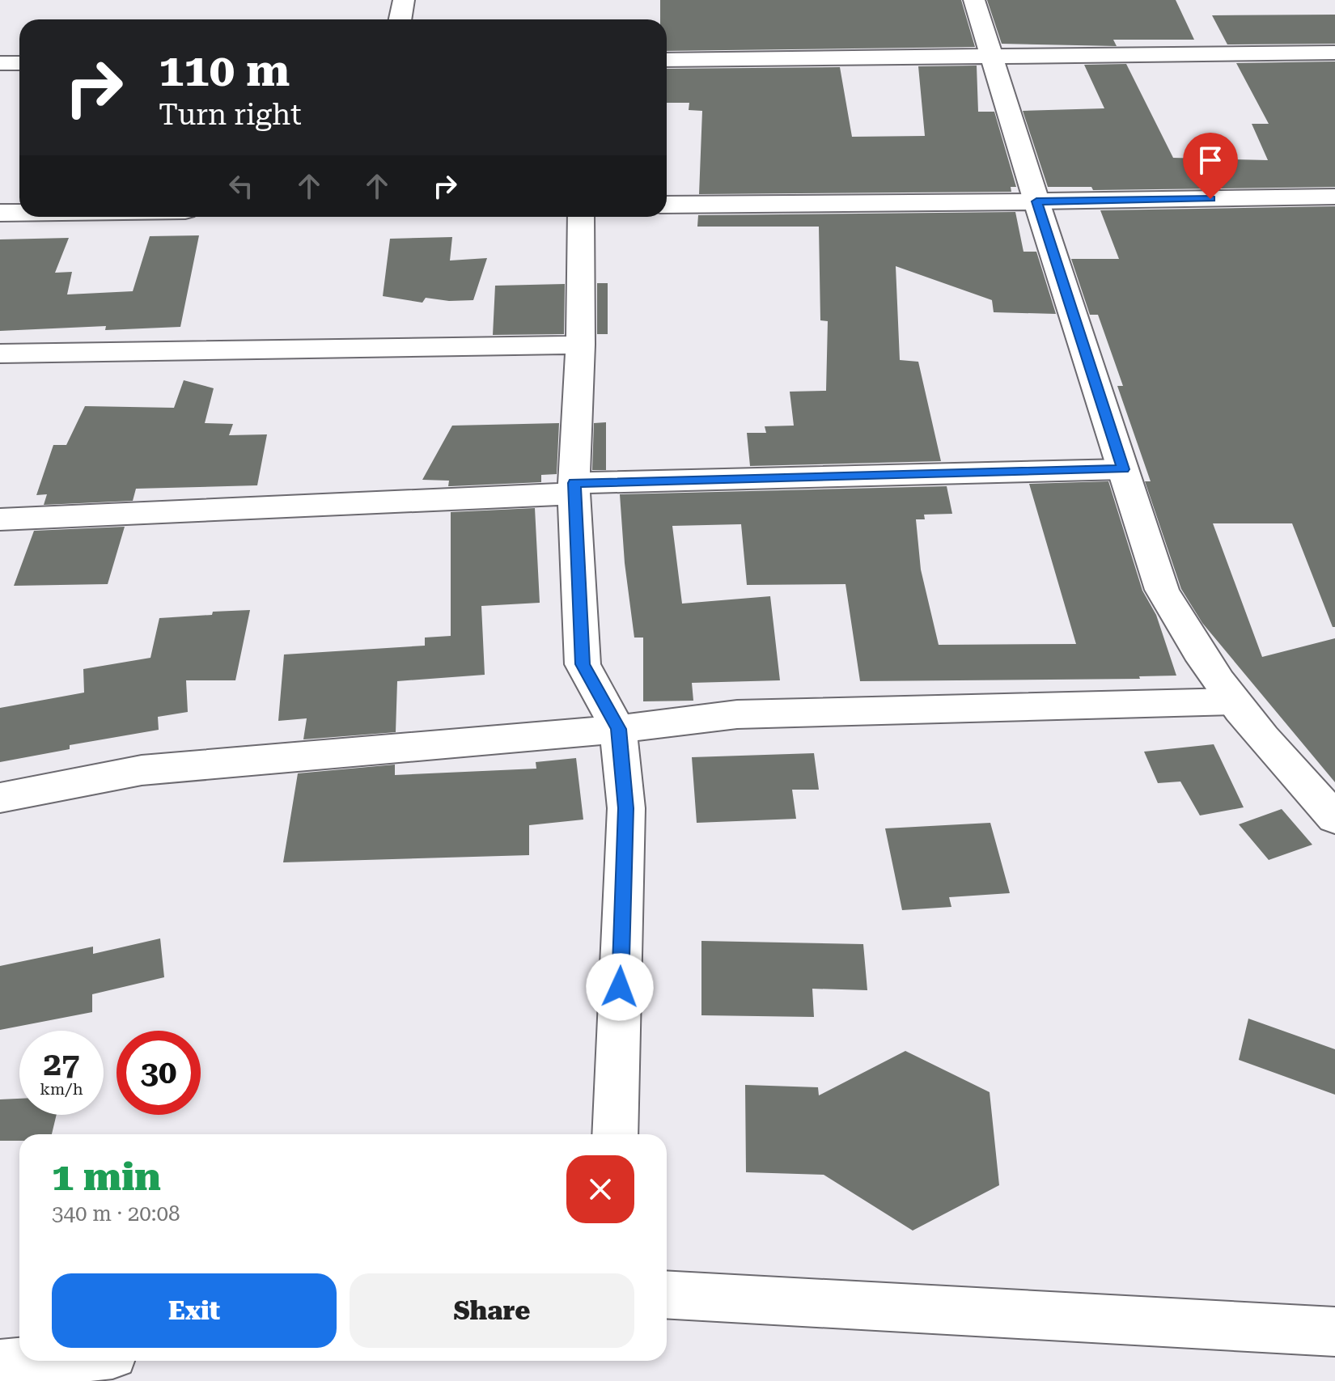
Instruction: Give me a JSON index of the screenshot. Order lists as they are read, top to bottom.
{
  "page": {
    "turn": ["110 m", "Turn right"],
    "speed": "27 km/h",
    "limit": "30",
    "heading": ["1 min", "340 m · 20:08"],
    "buttons": ["Exit", "Share"]
  }
}
